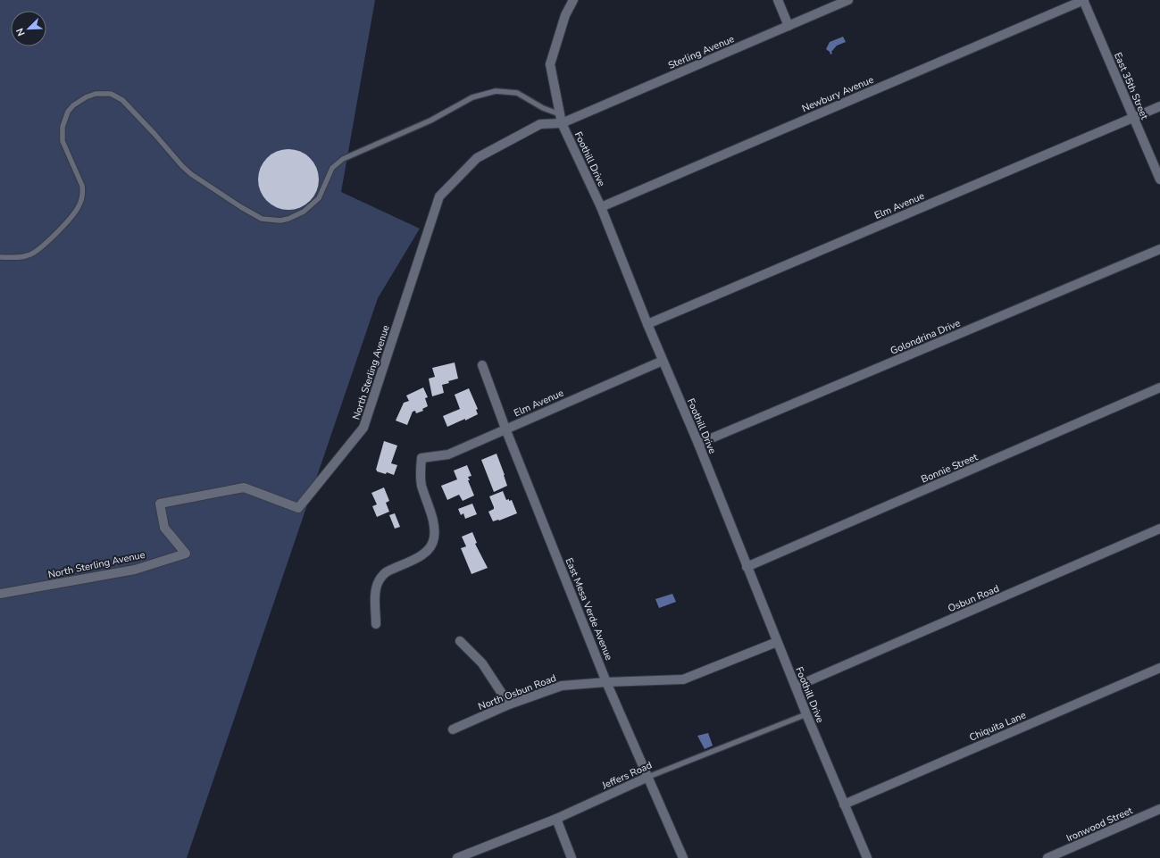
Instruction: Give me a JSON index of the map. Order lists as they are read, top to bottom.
{
  "streets": {
    "street": [
      "Sterling Avenue",
      "East 35th Street",
      "Newbury Avenue",
      "Foothill Drive",
      "Elm Avenue",
      "Golondrina Drive",
      "North Sterling Avenue",
      "Bonnie Street",
      "Osbun Road",
      "East Mesa Verde Avenue",
      "North Osbun Road",
      "Chiquita Lane",
      "Jeffers Road",
      "Ironwood Street"
    ]
  },
  "crossings": [
    ["Sterling Avenue", "Foothill Drive"],
    ["Sterling Avenue", "North Sterling Avenue"],
    ["East 35th Street", "Newbury Avenue"],
    ["East 35th Street", "Elm Avenue"],
    ["Newbury Avenue", "Foothill Drive"],
    ["Foothill Drive", "Elm Avenue"],
    ["Foothill Drive", "Golondrina Drive"],
    ["Foothill Drive", "North Sterling Avenue"],
    ["Foothill Drive", "Bonnie Street"],
    ["Foothill Drive", "Osbun Road"],
    ["Foothill Drive", "North Osbun Road"],
    ["Foothill Drive", "Chiquita Lane"],
    ["Foothill Drive", "Jeffers Road"],
    ["Elm Avenue", "East Mesa Verde Avenue"],
    ["East Mesa Verde Avenue", "North Osbun Road"],
    ["East Mesa Verde Avenue", "Jeffers Road"]
  ],
  "north": "bottom left"
}
